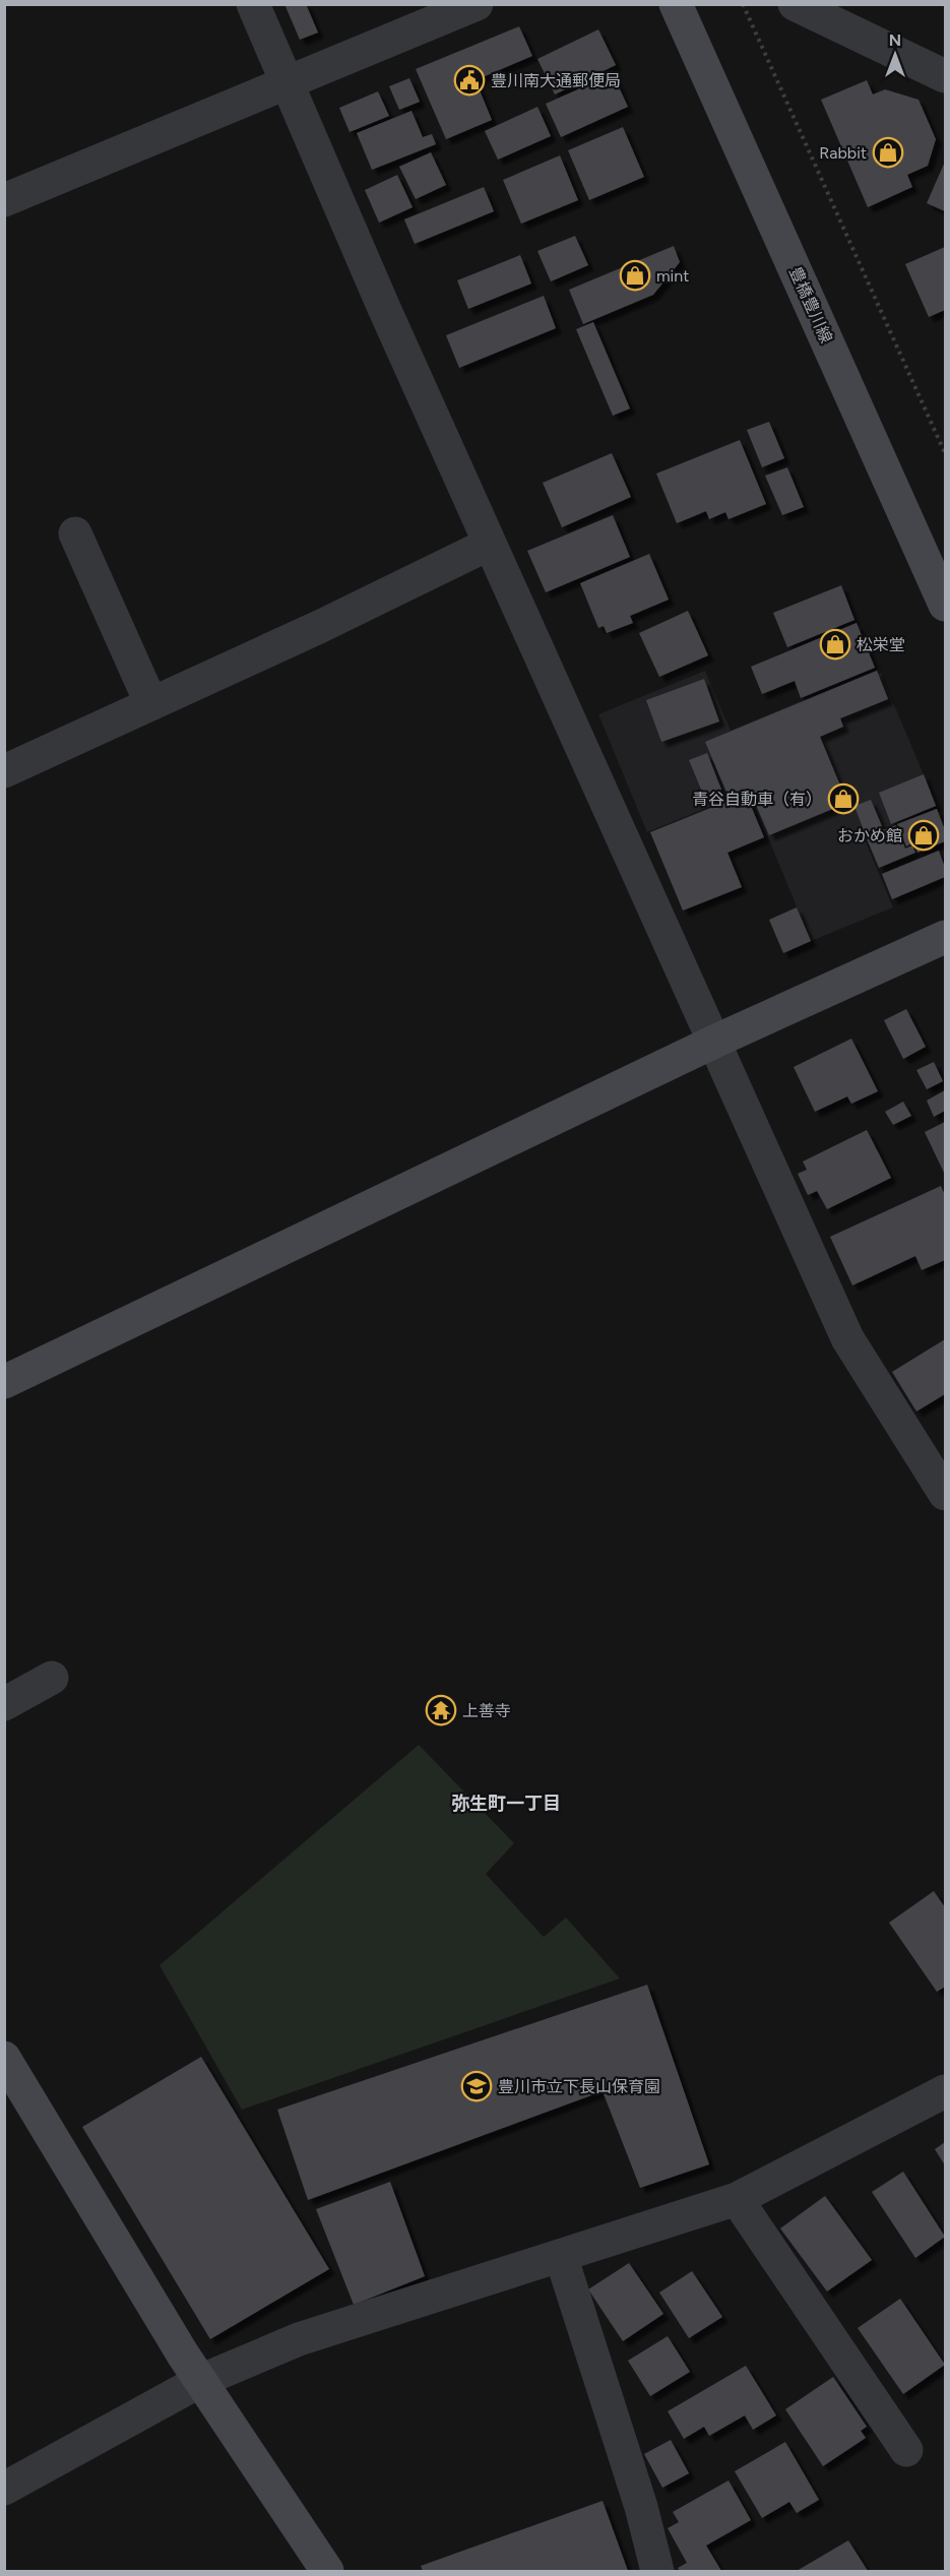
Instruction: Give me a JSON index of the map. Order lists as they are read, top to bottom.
{
  "streets": {
    "street": ["豊橋豊川線"]
  },
  "districts": ["弥生町一丁目"],
  "places": {
    "public building": ["豊川南大通郵便局"],
    "shop": [
      "Rabbit",
      "mint",
      "松栄堂",
      "青谷自動車（有）",
      "おかめ館"
    ],
    "temple": ["上善寺"],
    "school or university": ["豊川市立下長山保育園"]
  },
  "north": "top"
}
